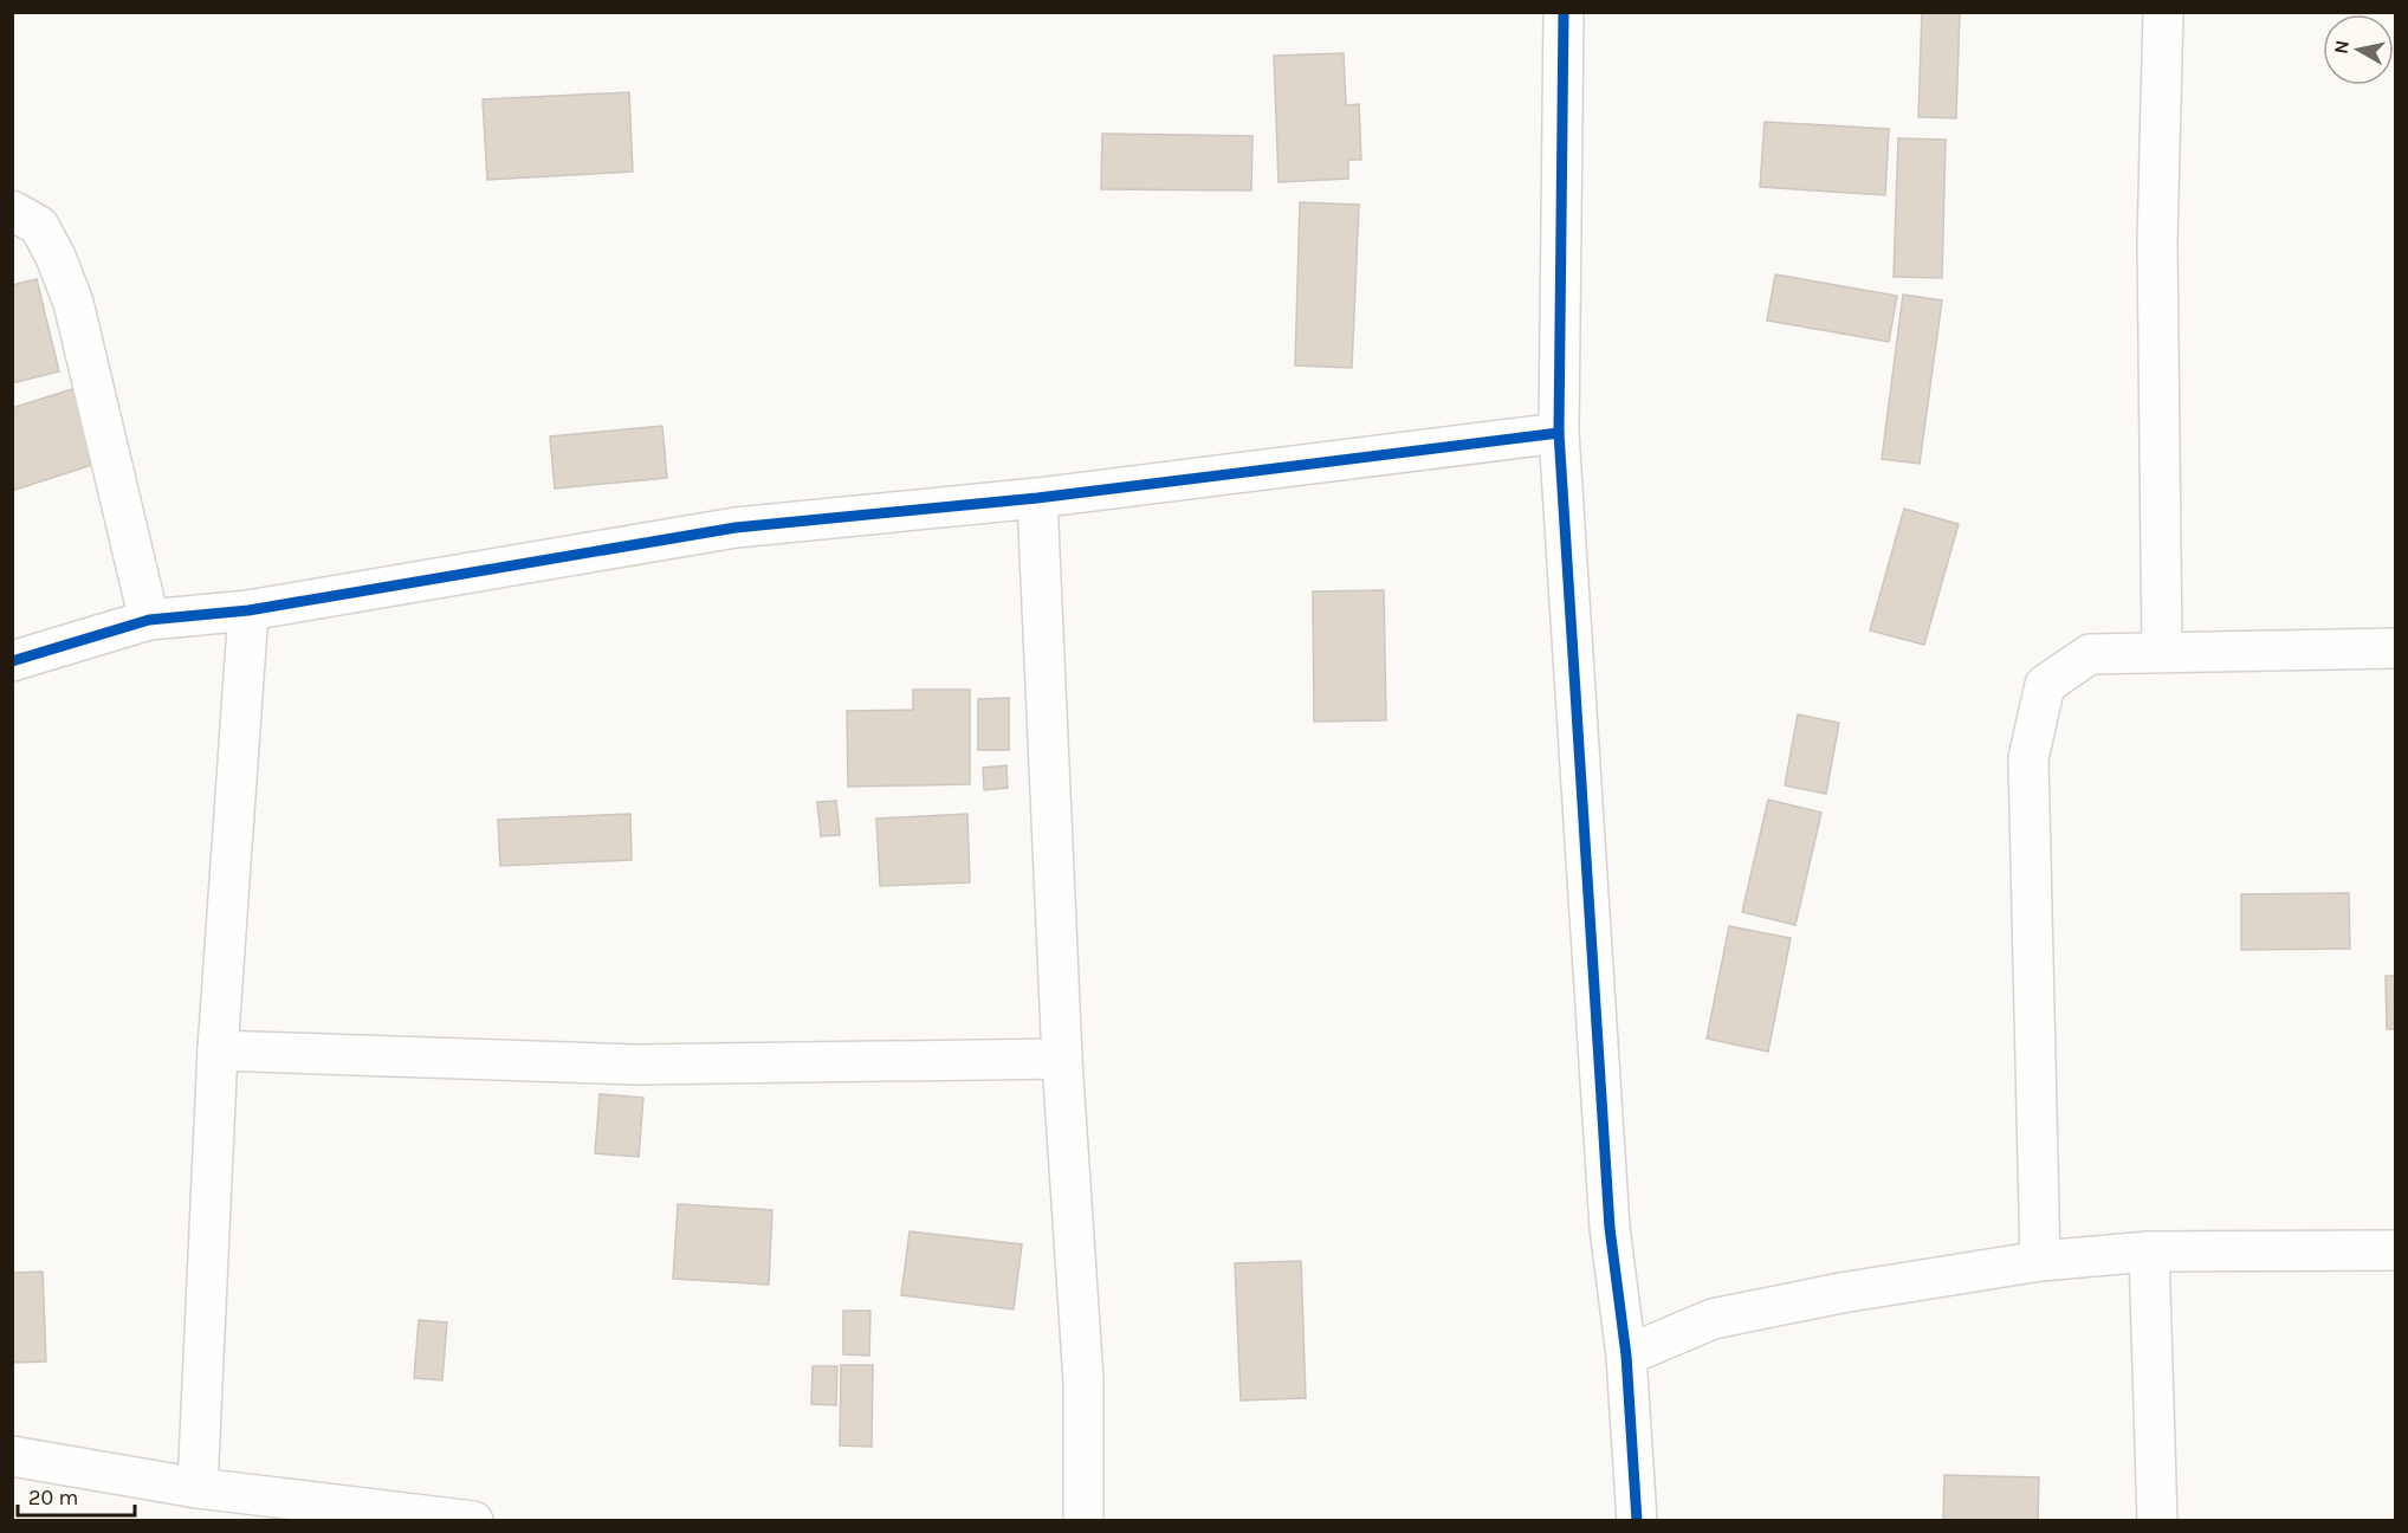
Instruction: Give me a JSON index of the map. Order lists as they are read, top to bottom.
{
  "scale_bar": "20 m",
  "north": "left"
}
